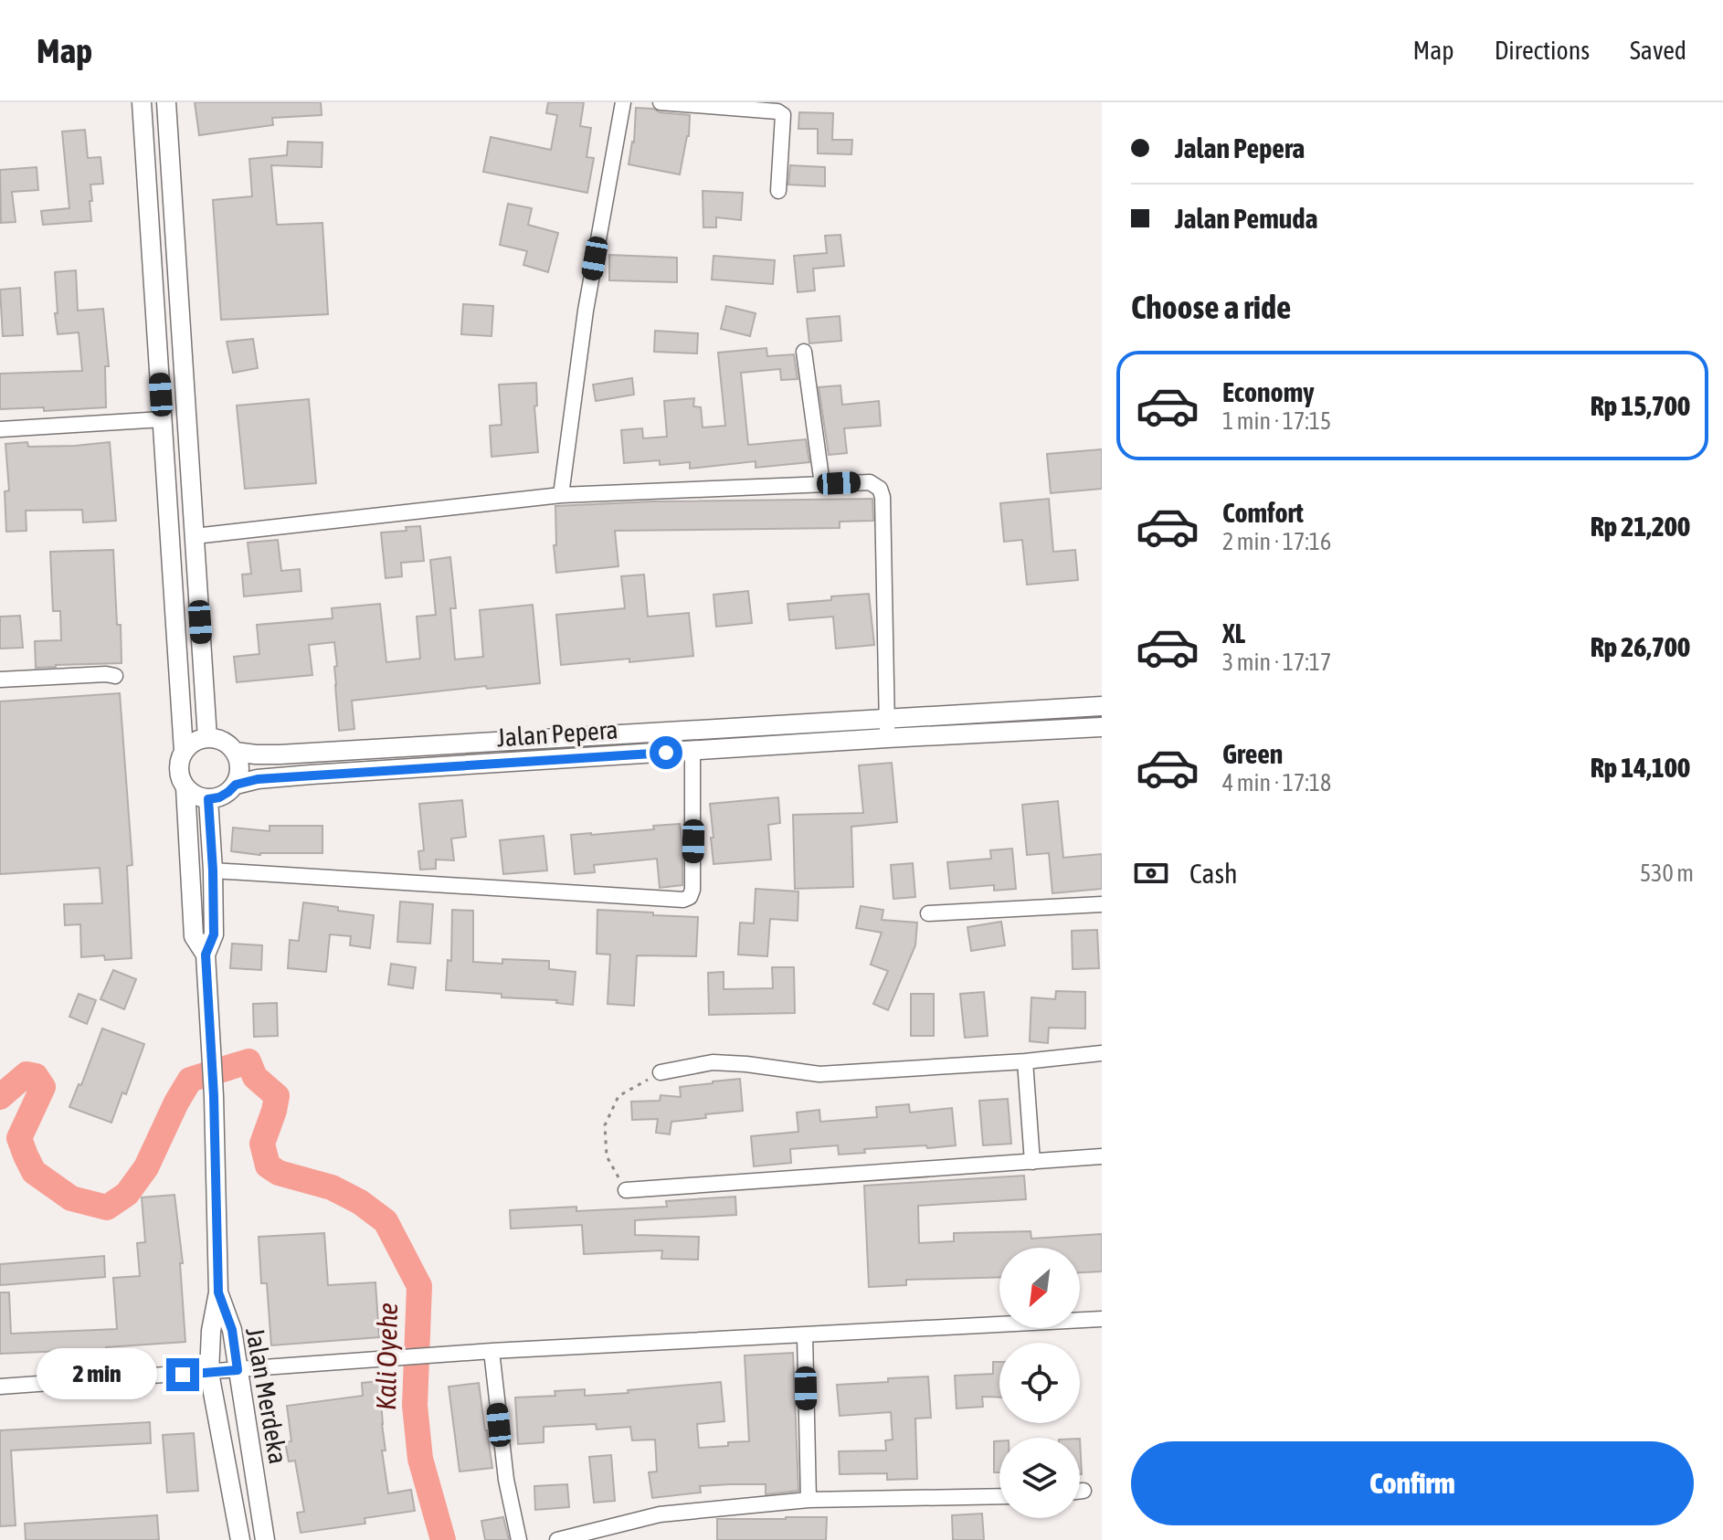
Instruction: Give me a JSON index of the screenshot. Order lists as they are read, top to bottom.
{
  "streets": {
    "main road": ["Jalan Pepera", "Jalan Merdeka"]
  },
  "water": ["Kali Oyehe"],
  "north": "bottom left",
  "page": {
    "header": "Map",
    "nav": ["Map", "Directions", "Saved"],
    "banner": ["Jalan Pepera", "Jalan Pemuda"],
    "heading": "Choose a ride",
    "list": [
      {
        "name": "Economy",
        "note": "1 min · 17:15",
        "value": "Rp 15,700"
      },
      {
        "name": "Comfort",
        "note": "2 min · 17:16",
        "value": "Rp 21,200"
      },
      {
        "name": "XL",
        "note": "3 min · 17:17",
        "value": "Rp 26,700"
      },
      {
        "name": "Green",
        "note": "4 min · 17:18",
        "value": "Rp 14,100"
      }
    ],
    "pay": ["Cash", "530 m"],
    "bubble": "2 min",
    "buttons": "Confirm"
  }
}
